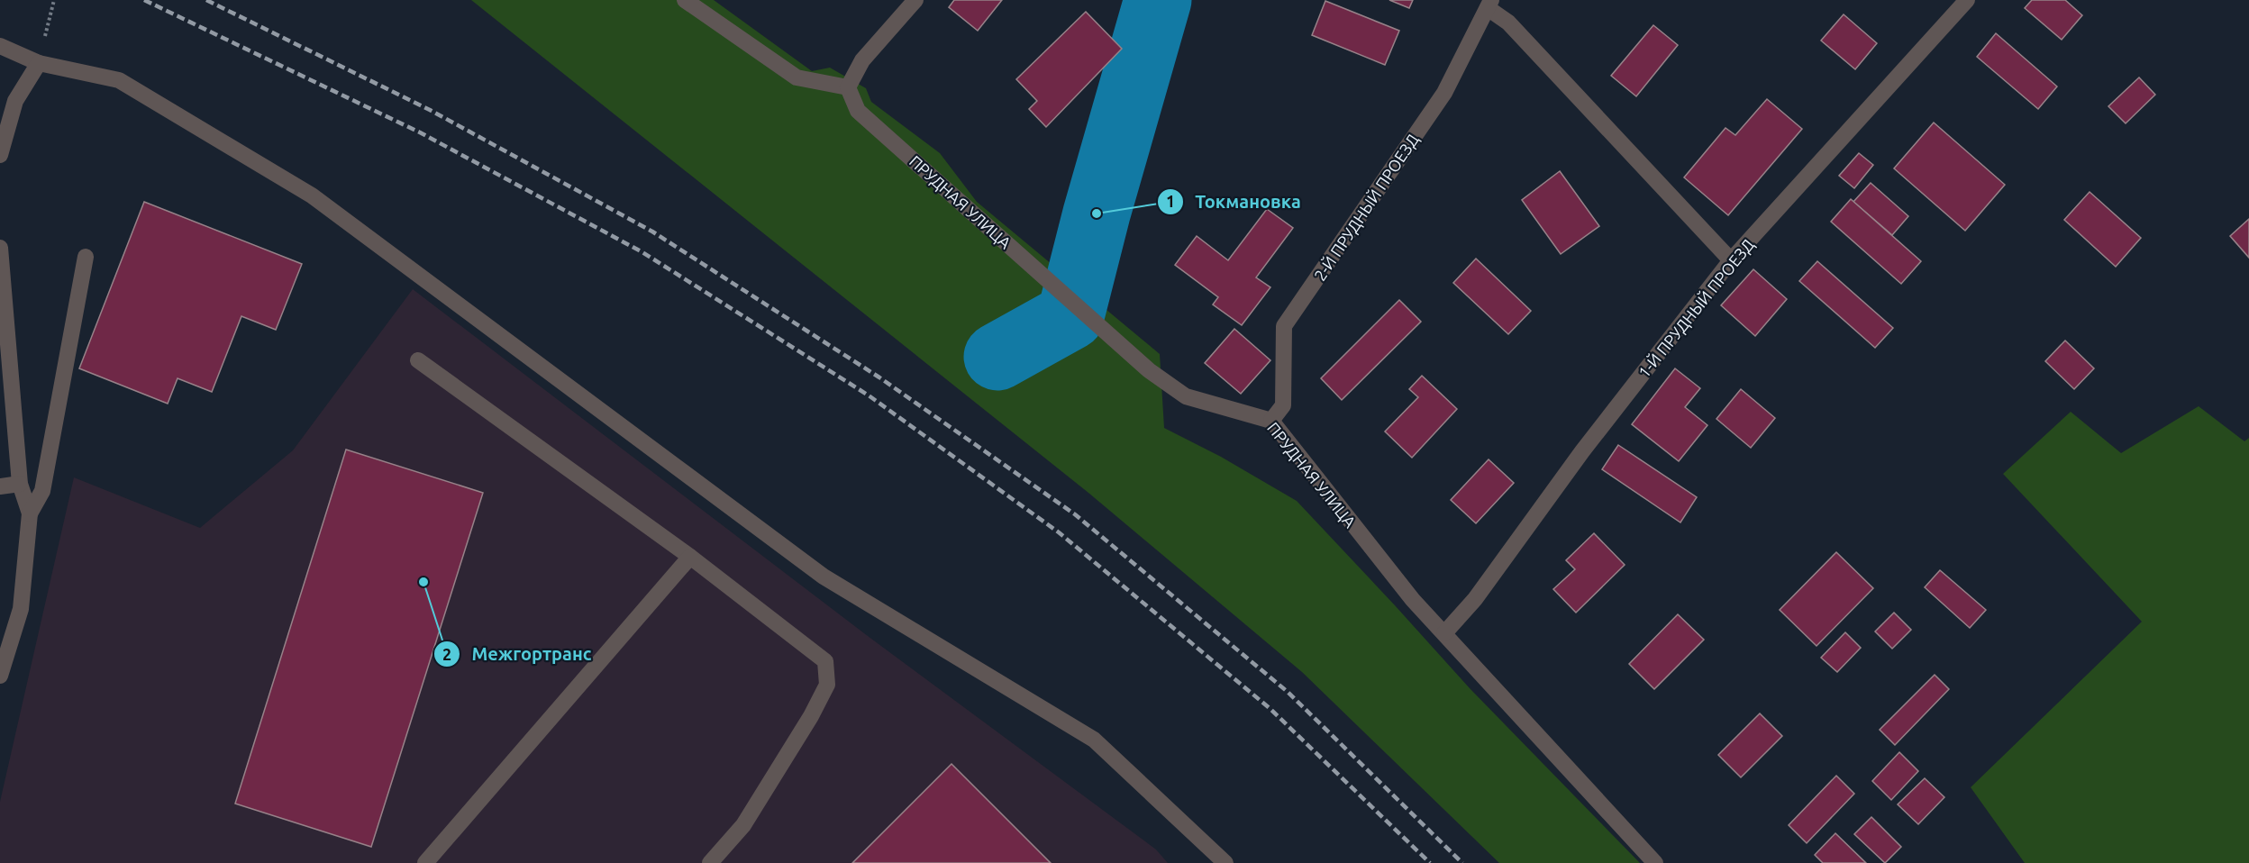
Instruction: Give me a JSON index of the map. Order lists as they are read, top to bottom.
{
  "streets": {
    "street": ["ПРУДНАЯ УЛИЦА", "2-Й ПРУДНЫЙ ПРОЕЗД", "1-Й ПРУДНЫЙ ПРОЕЗД"]
  },
  "crossings": [
    ["ПРУДНАЯ УЛИЦА", "2-Й ПРУДНЫЙ ПРОЕЗД"],
    ["ПРУДНАЯ УЛИЦА", "1-Й ПРУДНЫЙ ПРОЕЗД"]
  ],
  "places": ["Токмановка", "Межгортранс"]
}
